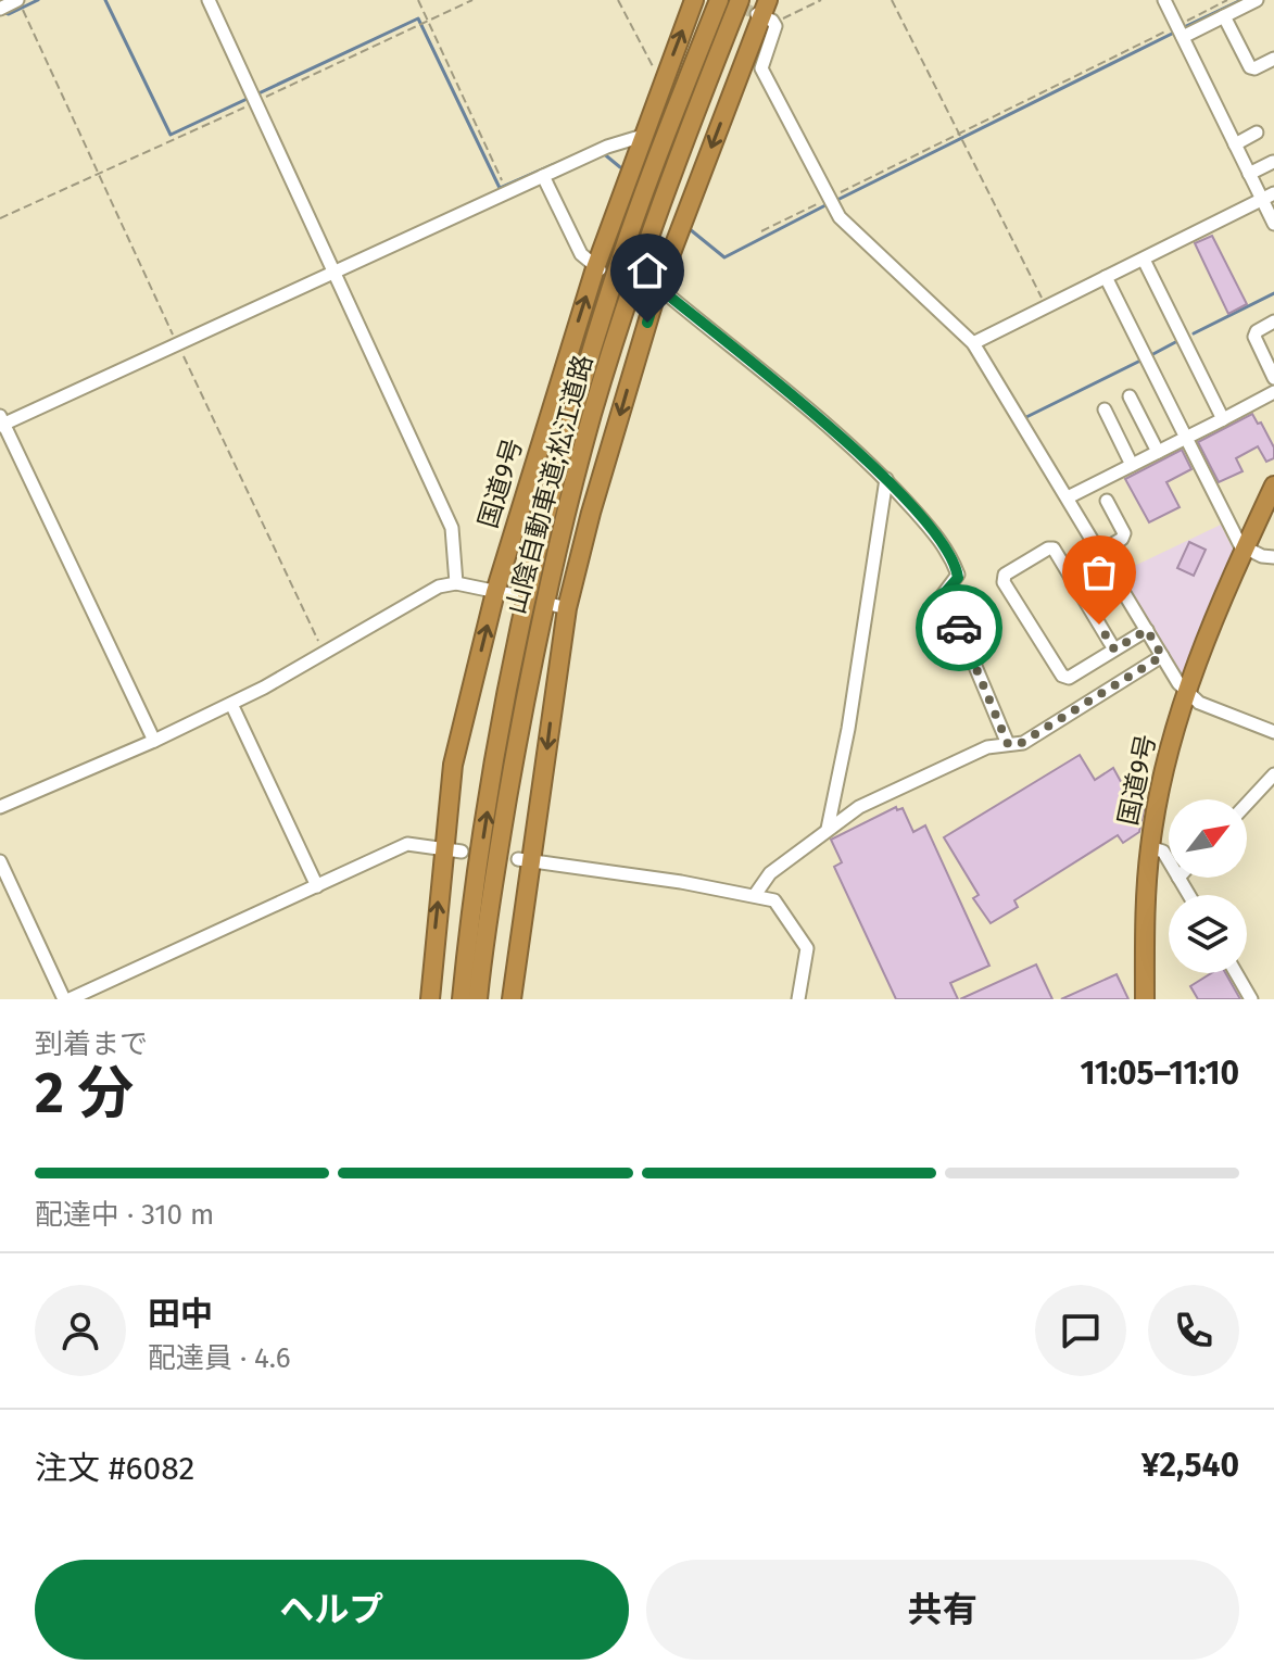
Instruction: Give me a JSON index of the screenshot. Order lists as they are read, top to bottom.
{
  "streets": {
    "highway": ["国道9号", "山陰自動車道;松江道路"]
  },
  "north": "top right",
  "page": {
    "heading": ["2 分", "到着まで", "11:05–11:10"],
    "panel": [
      "田中",
      "配達員 · 4.6",
      "注文 #6082",
      "¥2,540"
    ],
    "bar": "配達中 · 310 m",
    "buttons": ["ヘルプ", "共有"]
  }
}
